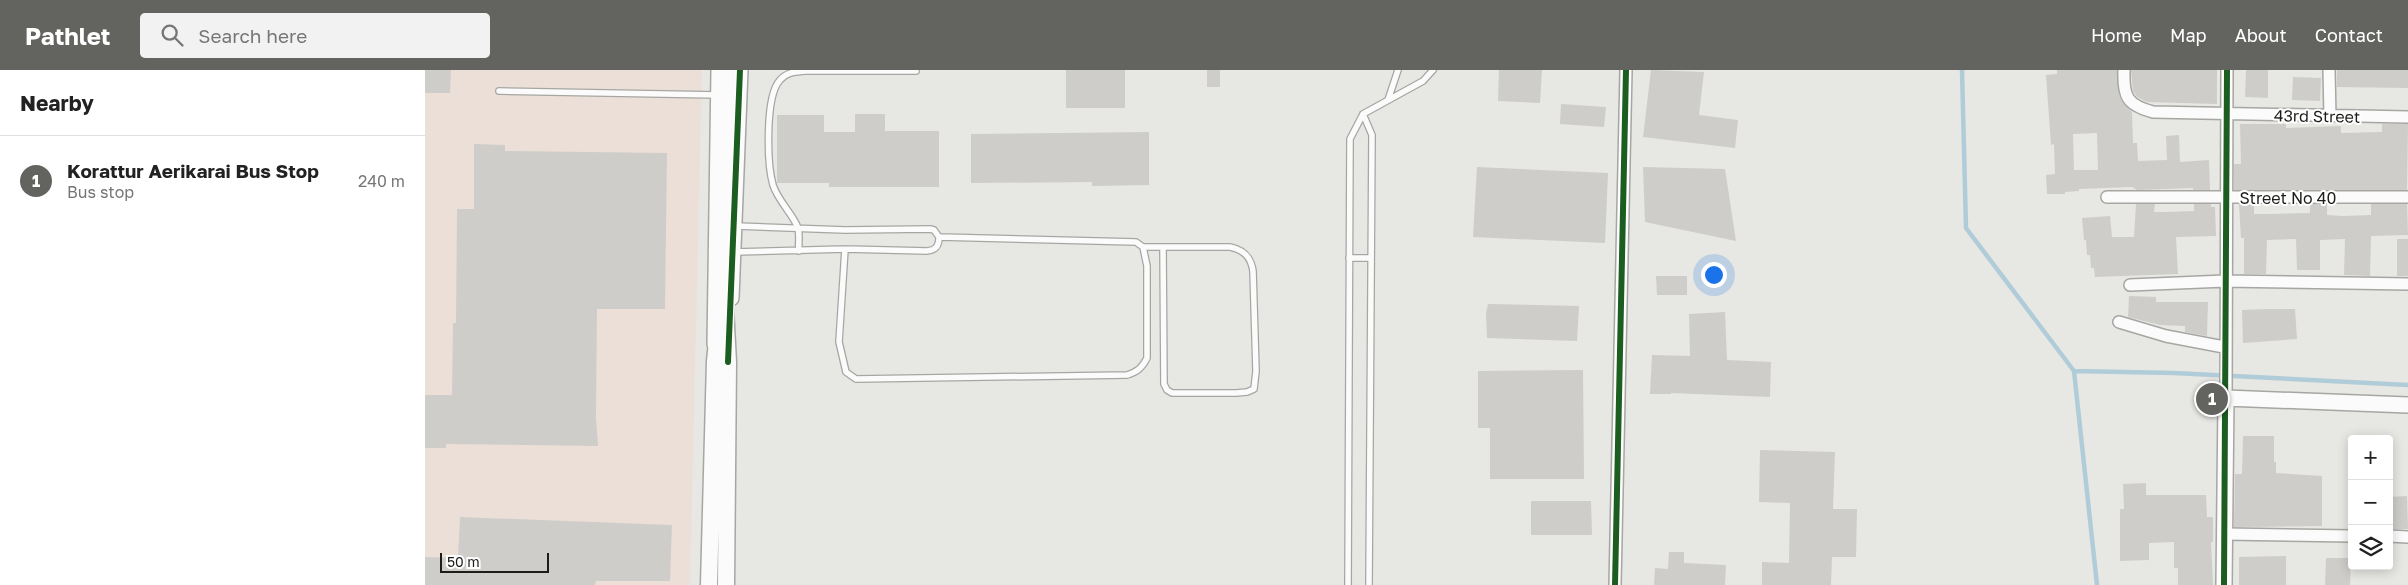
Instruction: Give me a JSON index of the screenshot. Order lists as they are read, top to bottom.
{
  "streets": {
    "street": ["43rd Street", "Street No 40"]
  },
  "scale_bar": "50 m",
  "page": {
    "header": "Pathlet",
    "search": "Search here",
    "nav": [
      "Home",
      "Map",
      "About",
      "Contact"
    ],
    "heading": "Nearby",
    "list": [
      {
        "mark": "1",
        "name": "Korattur Aerikarai Bus Stop",
        "note": "Bus stop",
        "value": "240 m"
      }
    ],
    "pins": "1",
    "map_buttons": ["+", "−"],
    "scale": "50 m"
  }
}
